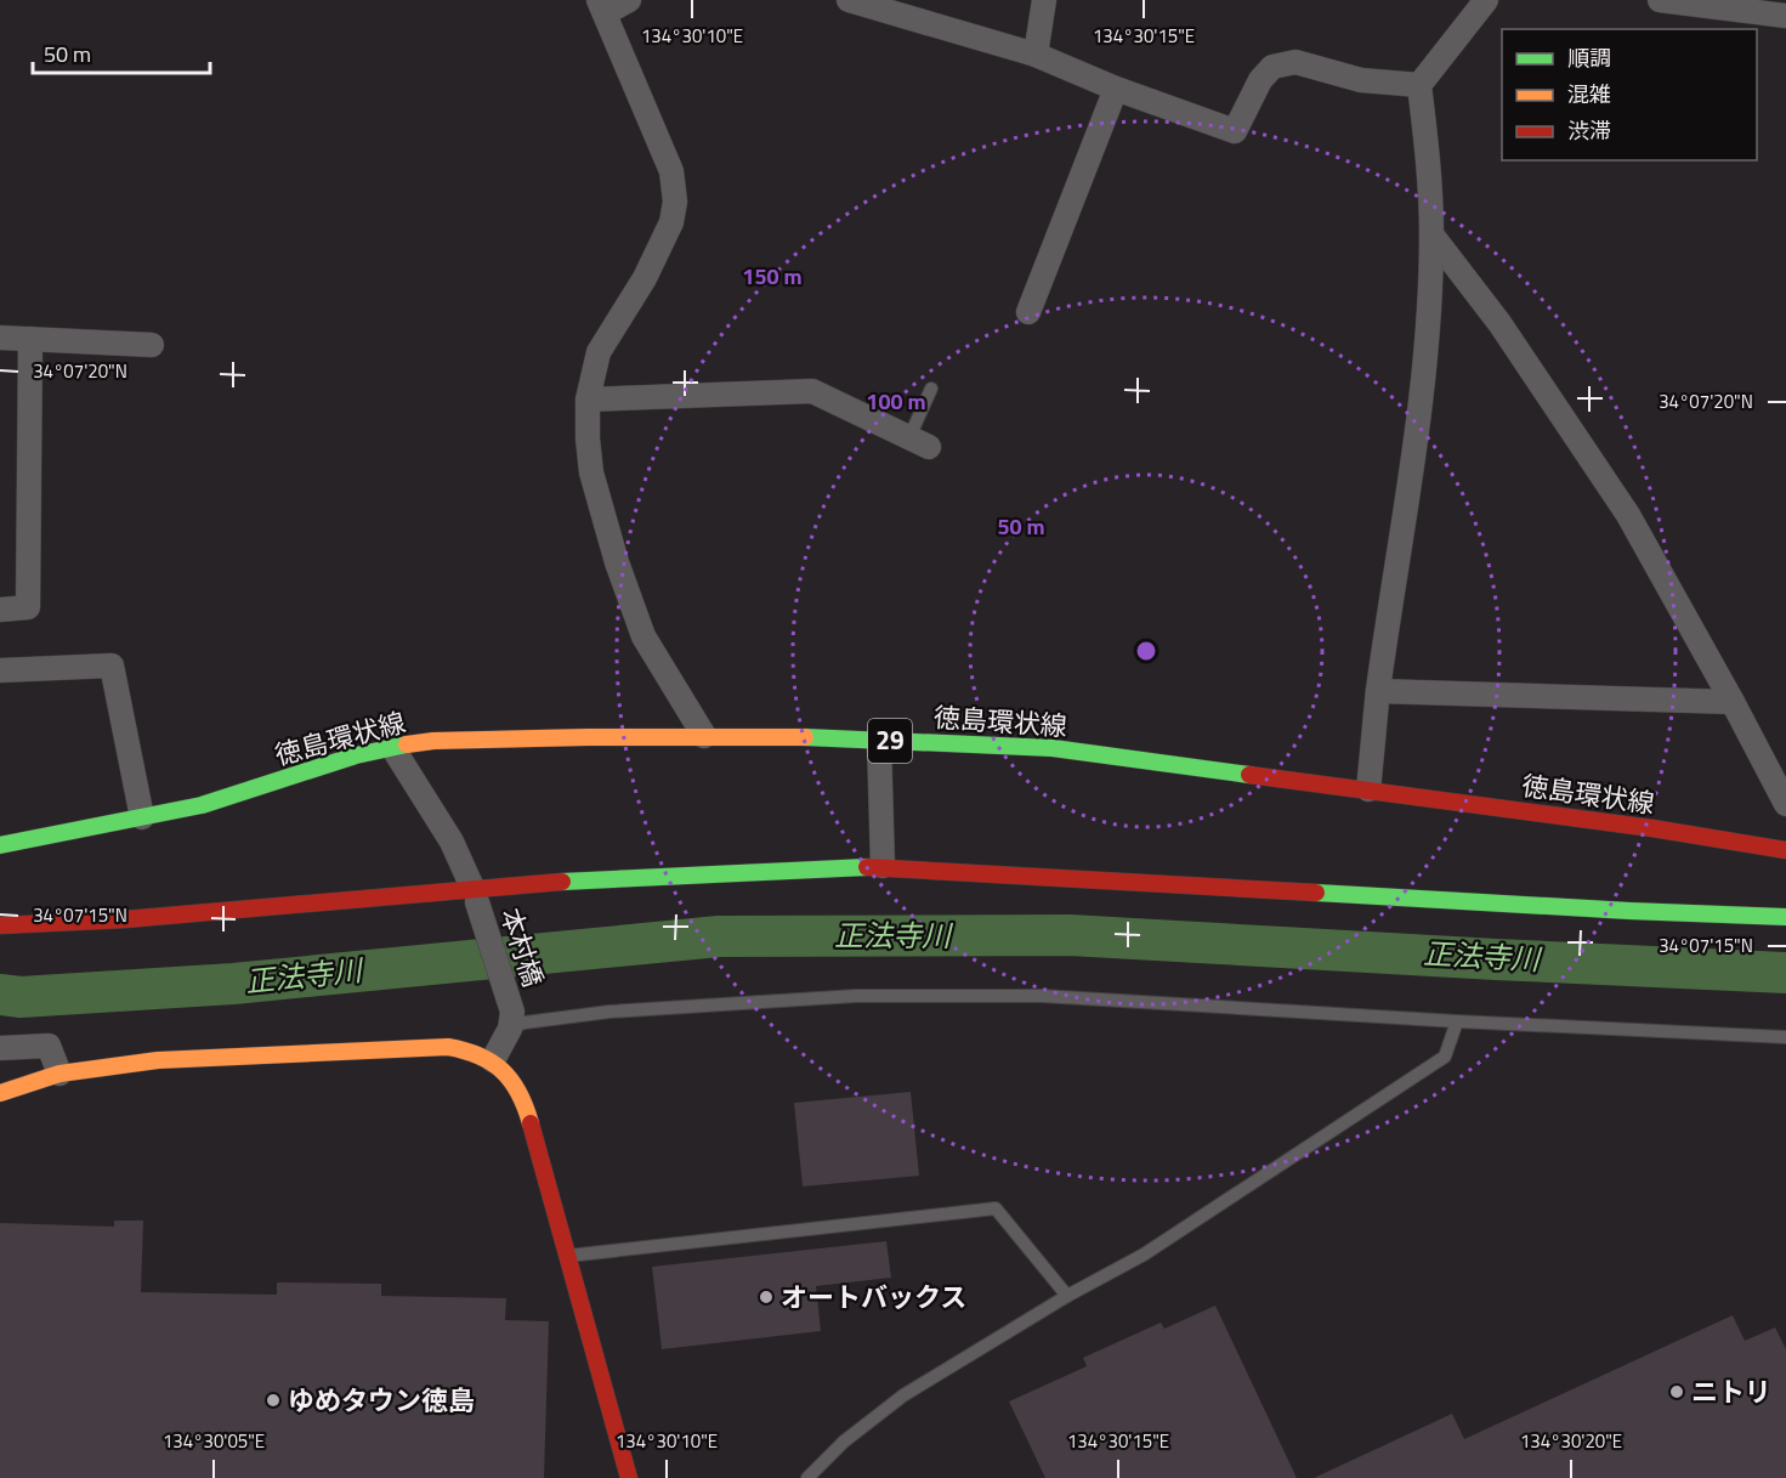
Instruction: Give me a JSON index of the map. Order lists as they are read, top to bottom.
{
  "streets": {
    "street": ["徳島環状線", "29", "本村橋"]
  },
  "crossings": [
    ["徳島環状線", "本村橋"]
  ],
  "water": ["正法寺川"],
  "places": ["オートバックス", "ニトリ", "ゆめタウン徳島"],
  "legend": ["順調", "混雑", "渋滞"],
  "scale_bar": "50 m",
  "coordinates": [
    "134°30'10\"E",
    "134°30'15\"E",
    "34°07'20\"N",
    "34°07'15\"N",
    "134°30'05\"E",
    "134°30'20\"E"
  ],
  "rings": ["150 m", "100 m", "50 m"]
}
